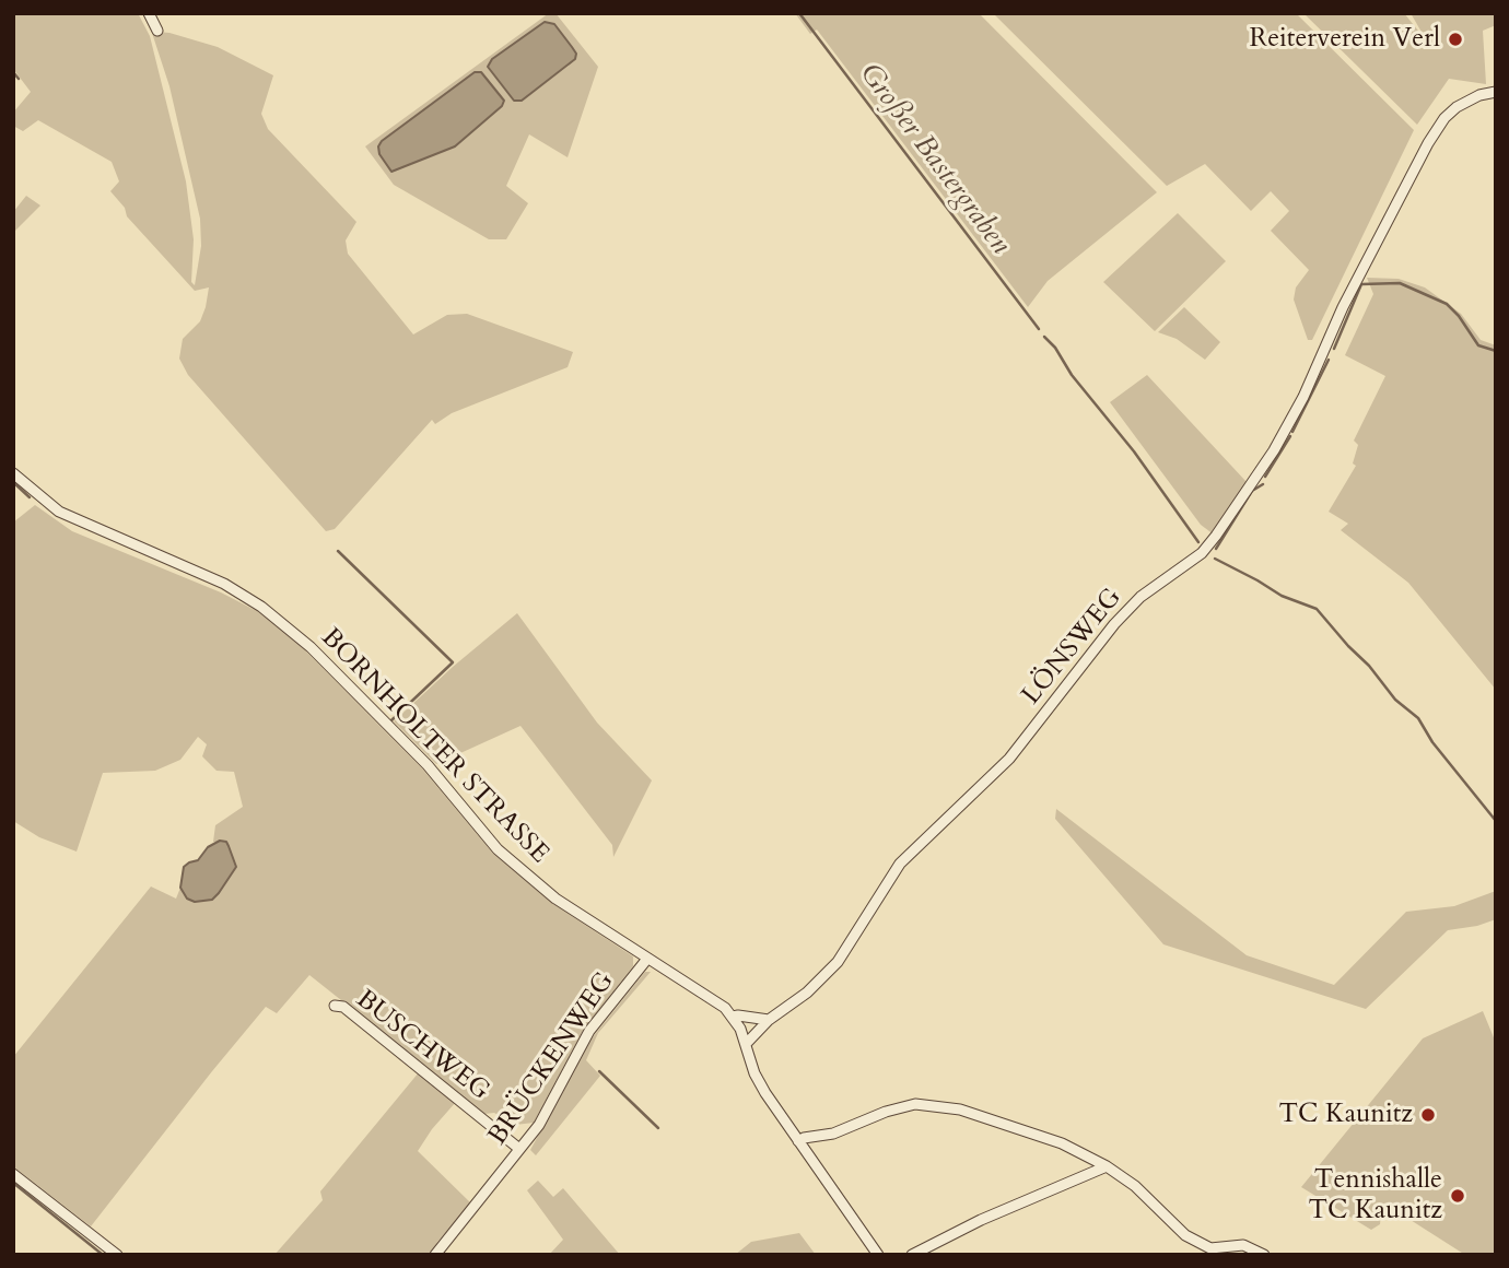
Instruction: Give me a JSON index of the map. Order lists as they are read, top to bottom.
{
  "streets": {
    "street": [
      "LÖNSWEG",
      "BORNHOLTER STRASSE",
      "BUSCHWEG",
      "BRÜCKENWEG"
    ]
  },
  "crossings": [
    ["LÖNSWEG", "BORNHOLTER STRASSE"],
    ["BORNHOLTER STRASSE", "BRÜCKENWEG"],
    ["BUSCHWEG", "BRÜCKENWEG"]
  ],
  "water": ["Großer Bastergraben"],
  "places": ["Reiterverein Verl", "TC Kaunitz", "Tennishalle TC Kaunitz"]
}
